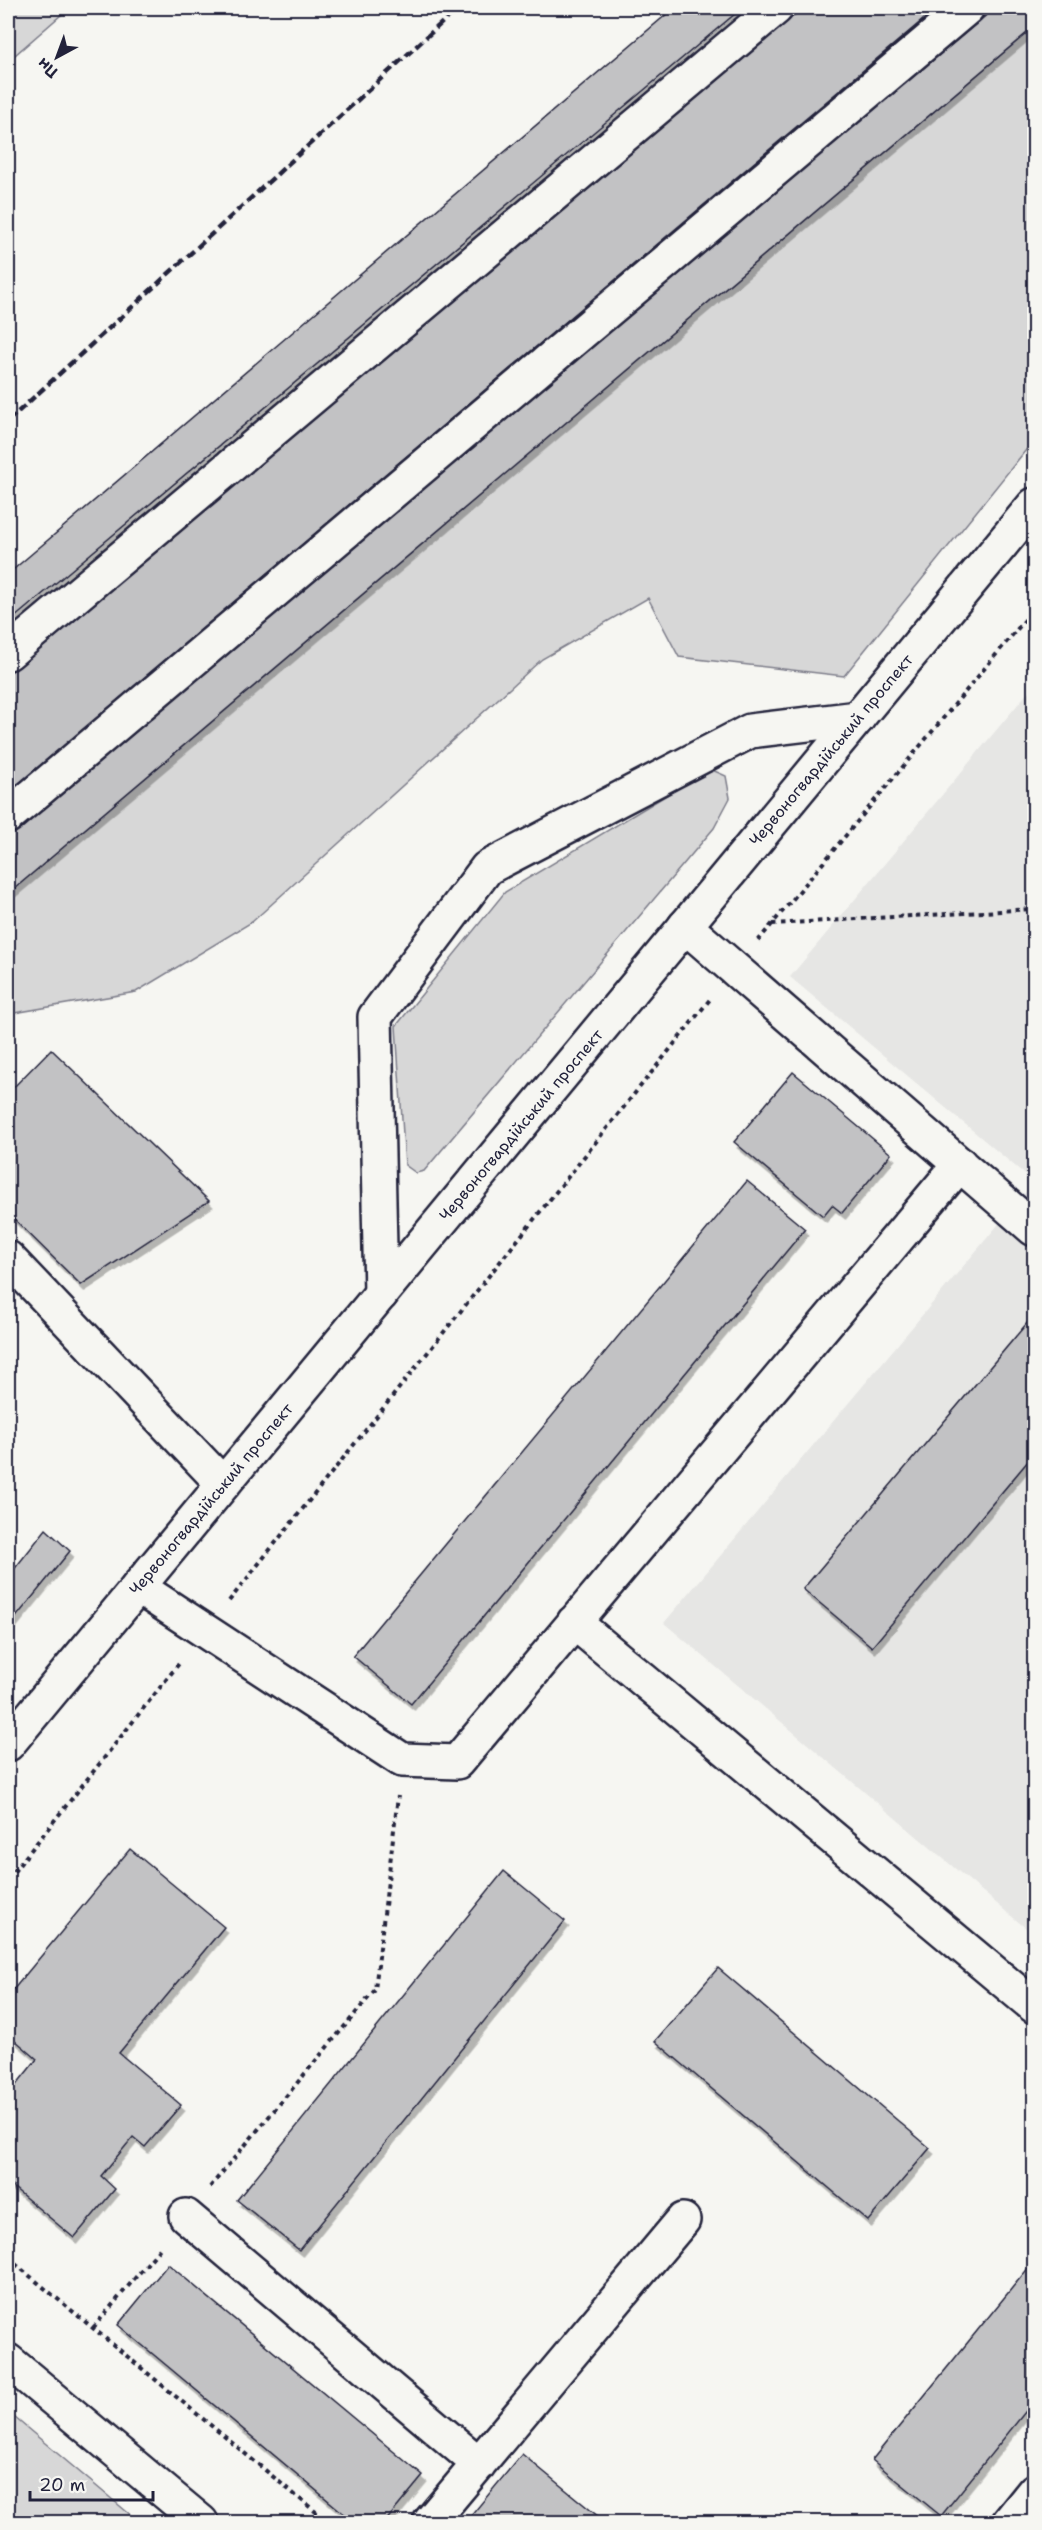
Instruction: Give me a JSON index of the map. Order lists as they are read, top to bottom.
{
  "streets": {
    "main road": ["Червоногвардійський проспект"]
  },
  "scale_bar": "20 m",
  "north": "bottom left"
}
